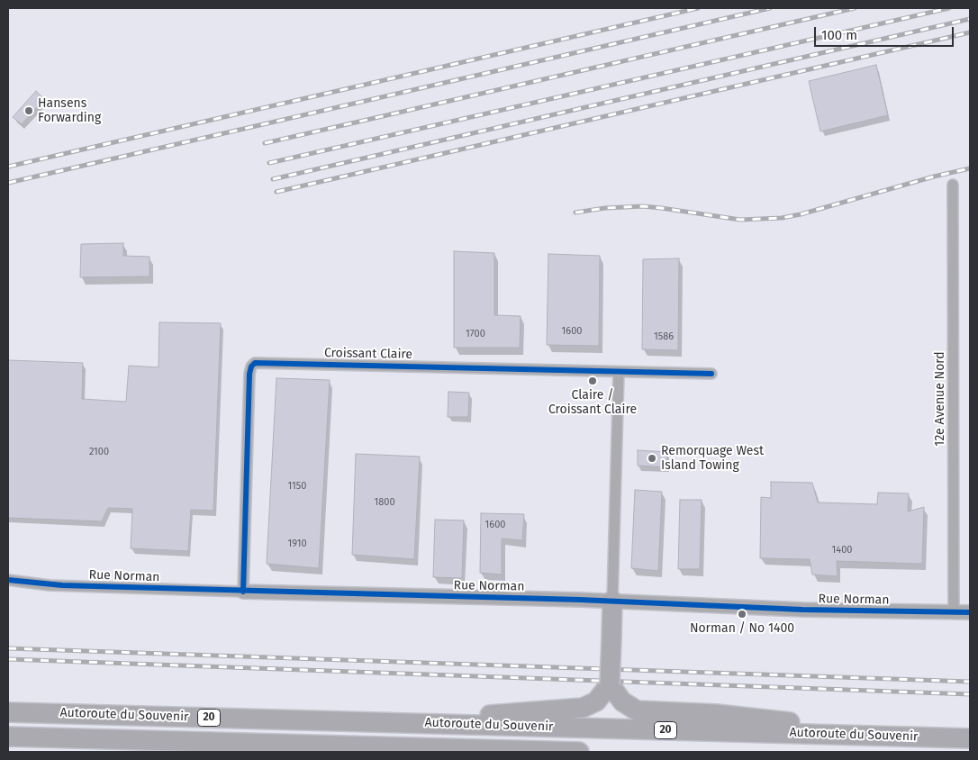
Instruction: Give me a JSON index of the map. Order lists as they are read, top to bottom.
{
  "streets": {
    "highway": ["Autoroute du Souvenir", "20"],
    "street": ["Croissant Claire", "12e Avenue Nord", "Rue Norman"]
  },
  "crossings": [
    ["Croissant Claire", "Rue Norman"],
    ["12e Avenue Nord", "Rue Norman"]
  ],
  "places": [
    "Hansens Forwarding",
    "Claire / Croissant Claire",
    "Remorquage West Island Towing",
    "Norman / No 1400"
  ],
  "house_numbers": [
    "1600",
    "1700",
    "1586",
    "2100",
    "1150",
    "1800",
    "1600",
    "1910",
    "1400"
  ],
  "scale_bar": "100 m"
}
